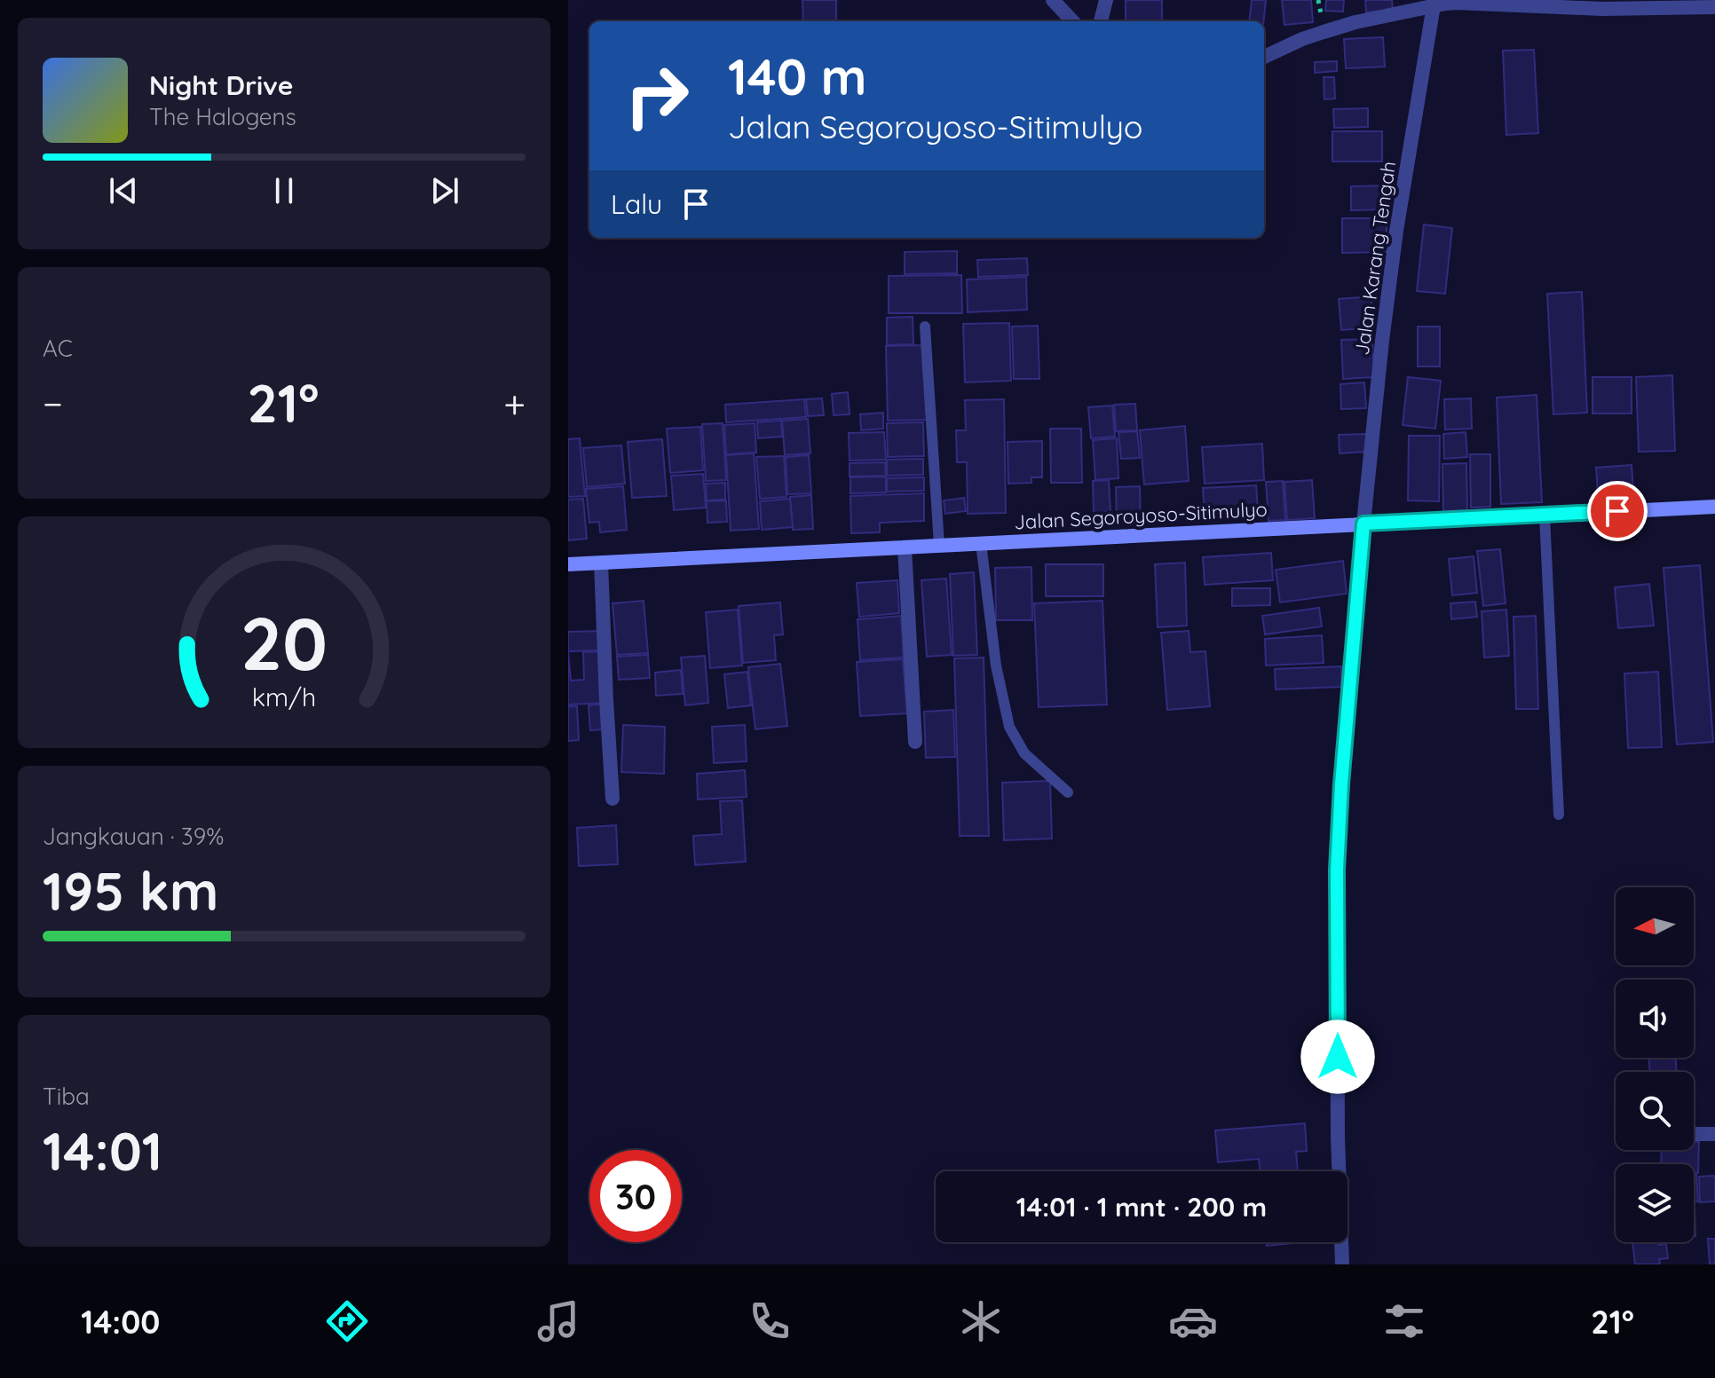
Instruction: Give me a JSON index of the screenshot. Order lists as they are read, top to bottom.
{
  "streets": {
    "main road": ["Jalan Segoroyoso-Sitimulyo"],
    "street": ["Jalan Karang Tengah"]
  },
  "crossings": [
    ["Jalan Karang Tengah", "Jalan Segoroyoso-Sitimulyo"]
  ],
  "north": "left",
  "page": {
    "turn": ["140 m", "Jalan Segoroyoso-Sitimulyo"],
    "song": ["Night Drive", "The Halogens"],
    "then": "Lalu",
    "tile": [
      "AC",
      ["Jangkauan · 39%", "195 km"],
      ["Tiba", "14:01"]
    ],
    "heat": ["−", "21°", "+"],
    "limit": "30",
    "trip": "14:01 · 1 mnt · 200 m",
    "tabs": ["14:00", "21°"],
    "gauge": ["20", "km/h"]
  }
}
